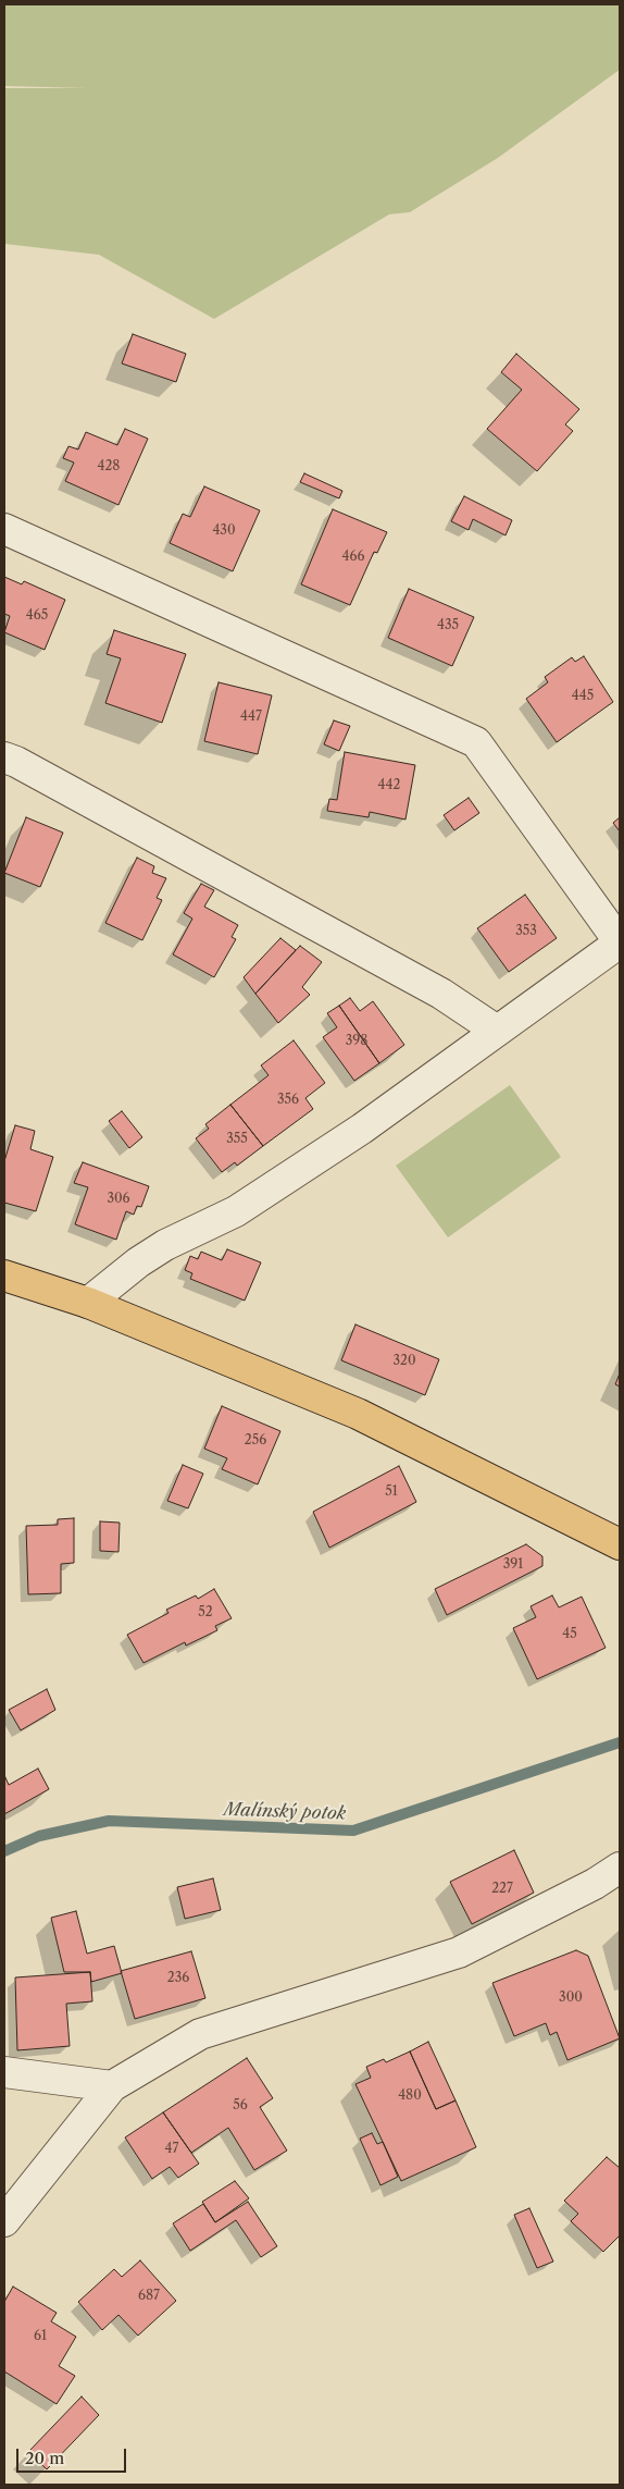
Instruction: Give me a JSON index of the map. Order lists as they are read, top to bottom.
{
  "water": ["Malínský potok"],
  "house_numbers": [
    "428",
    "430",
    "466",
    "465",
    "435",
    "445",
    "447",
    "442",
    "353",
    "398",
    "356",
    "355",
    "306",
    "320",
    "256",
    "51",
    "391",
    "52",
    "45",
    "227",
    "236",
    "300",
    "480",
    "56",
    "47",
    "687",
    "61"
  ],
  "scale_bar": "20 m"
}
